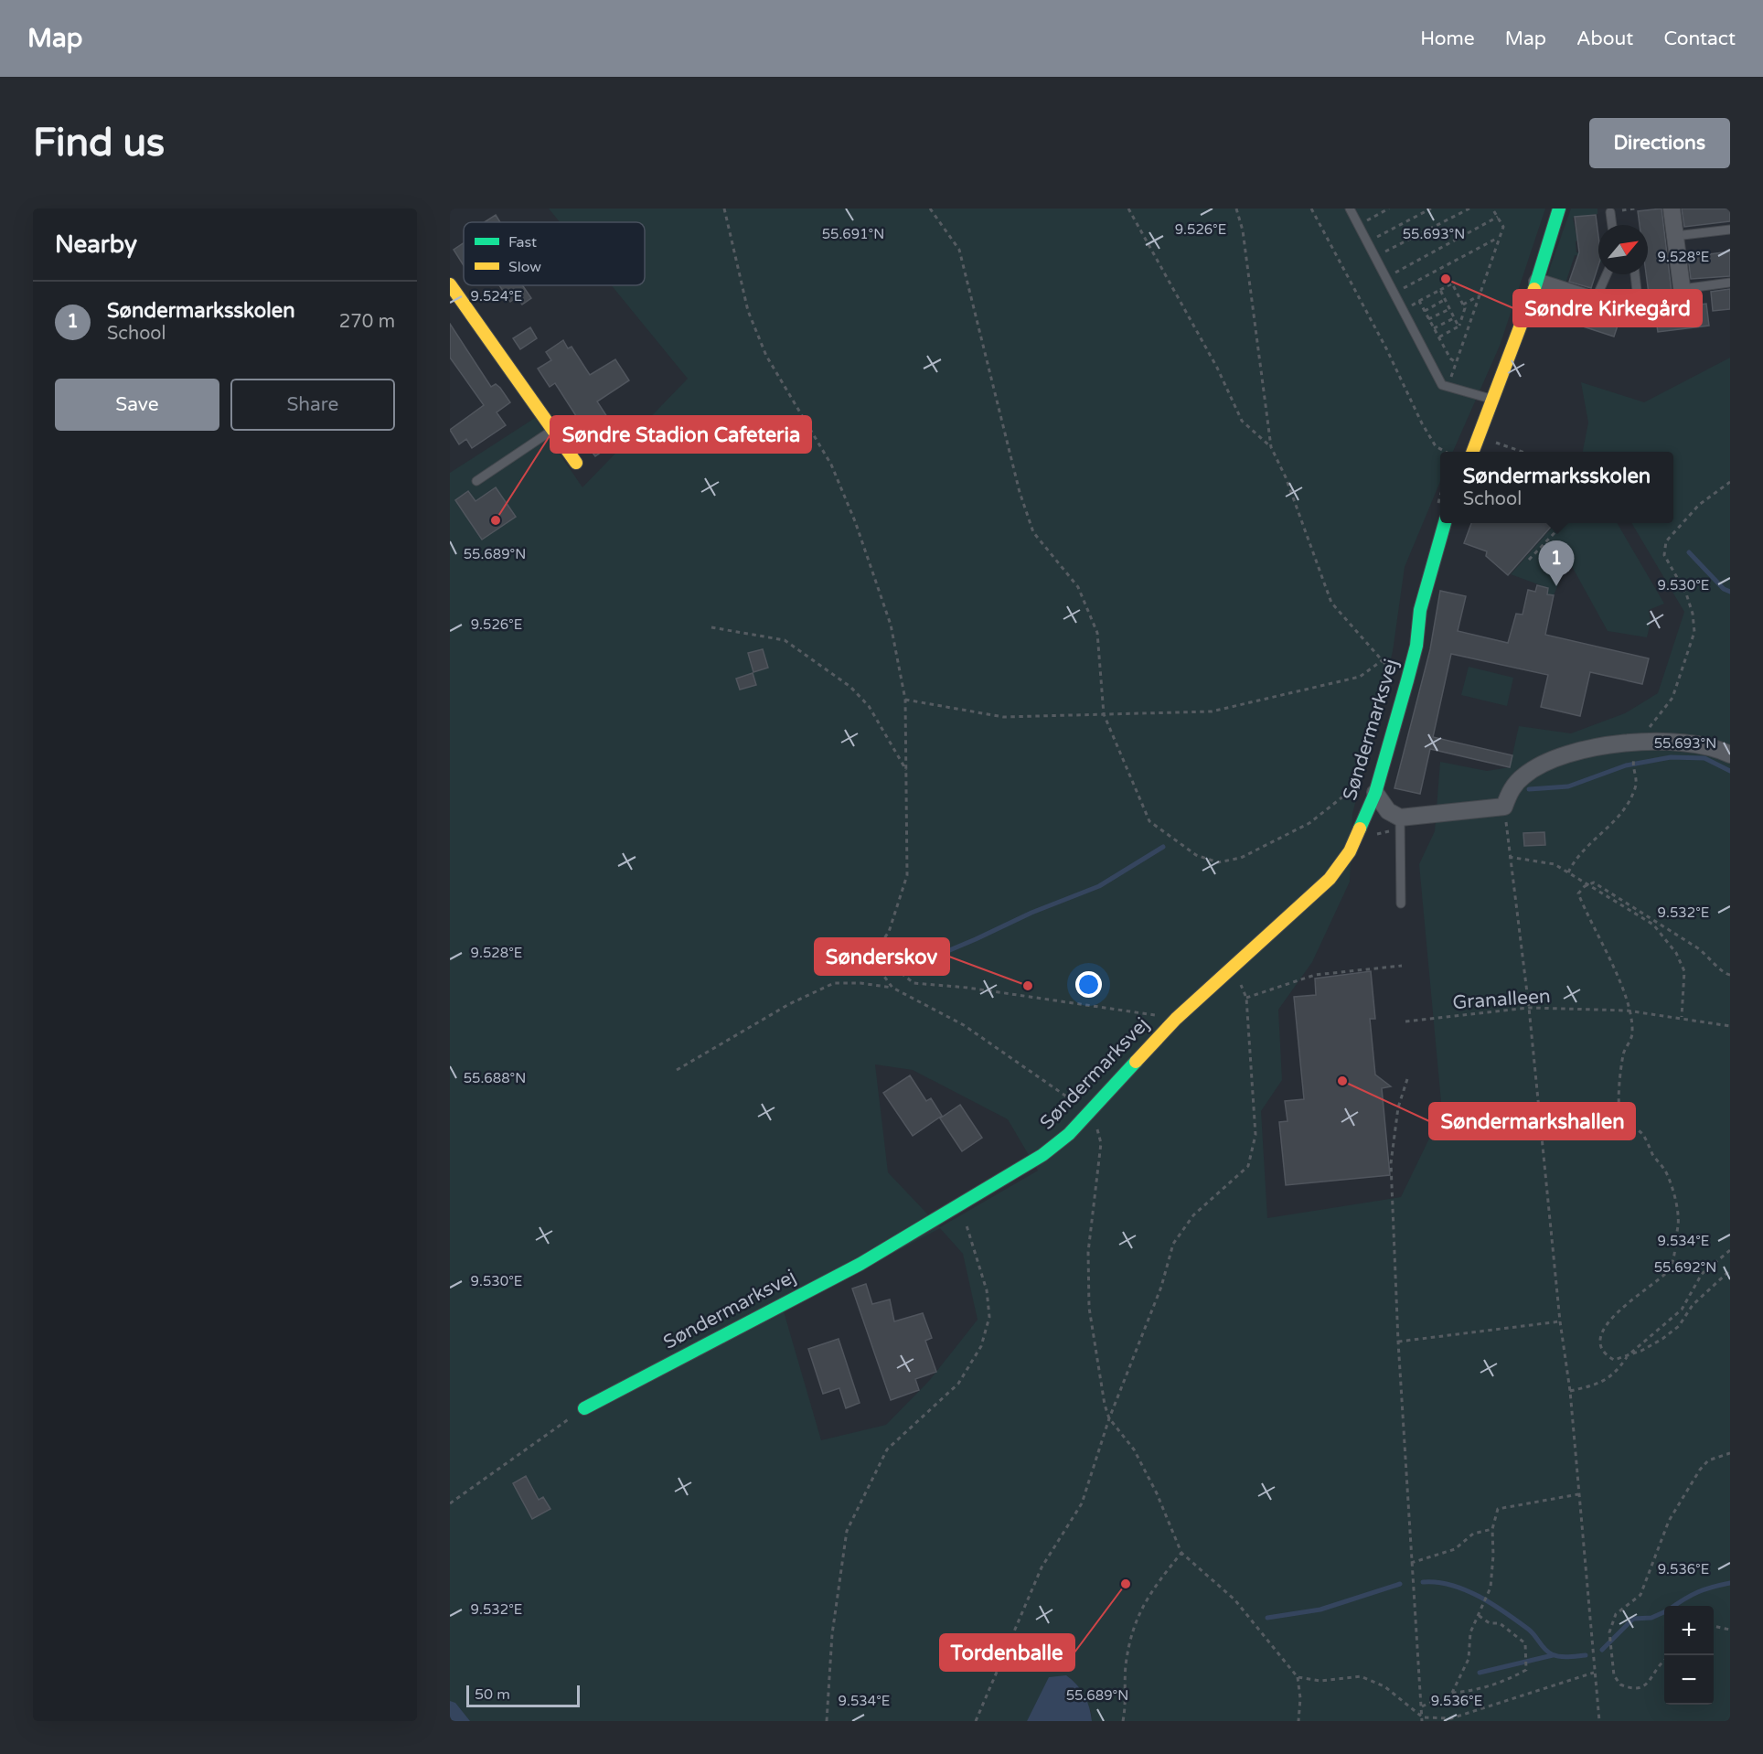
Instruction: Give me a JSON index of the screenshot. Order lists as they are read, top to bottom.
{
  "streets": {
    "street": ["Søndermarksvej"],
    "path": ["Granalleen"]
  },
  "places": [
    "Søndre Kirkegård",
    "Søndre Stadion Cafeteria",
    "Sønderskov",
    "Søndermarkshallen",
    "Tordenballe"
  ],
  "legend": ["Fast", "Slow"],
  "scale_bar": "50 m",
  "north": "top right",
  "page": {
    "header": "Map",
    "nav": [
      "Home",
      "Map",
      "About",
      "Contact"
    ],
    "buttons": [
      "Directions",
      ["Save", "Share"]
    ],
    "title": "Find us",
    "heading": "Nearby",
    "list": [
      {
        "mark": "1",
        "name": "Søndermarksskolen",
        "note": "School",
        "value": "270 m"
      }
    ],
    "popup": ["Søndermarksskolen", "School"],
    "pins": "1",
    "map_buttons": ["+", "−"],
    "scale": "50 m"
  },
  "coordinates": [
    "9.526°E",
    "55.691°N",
    "55.693°N",
    "9.528°E",
    "9.524°E",
    "55.689°N",
    "9.530°E",
    "9.532°E",
    "55.688°N",
    "9.534°E",
    "55.692°N",
    "9.536°E"
  ]
}
